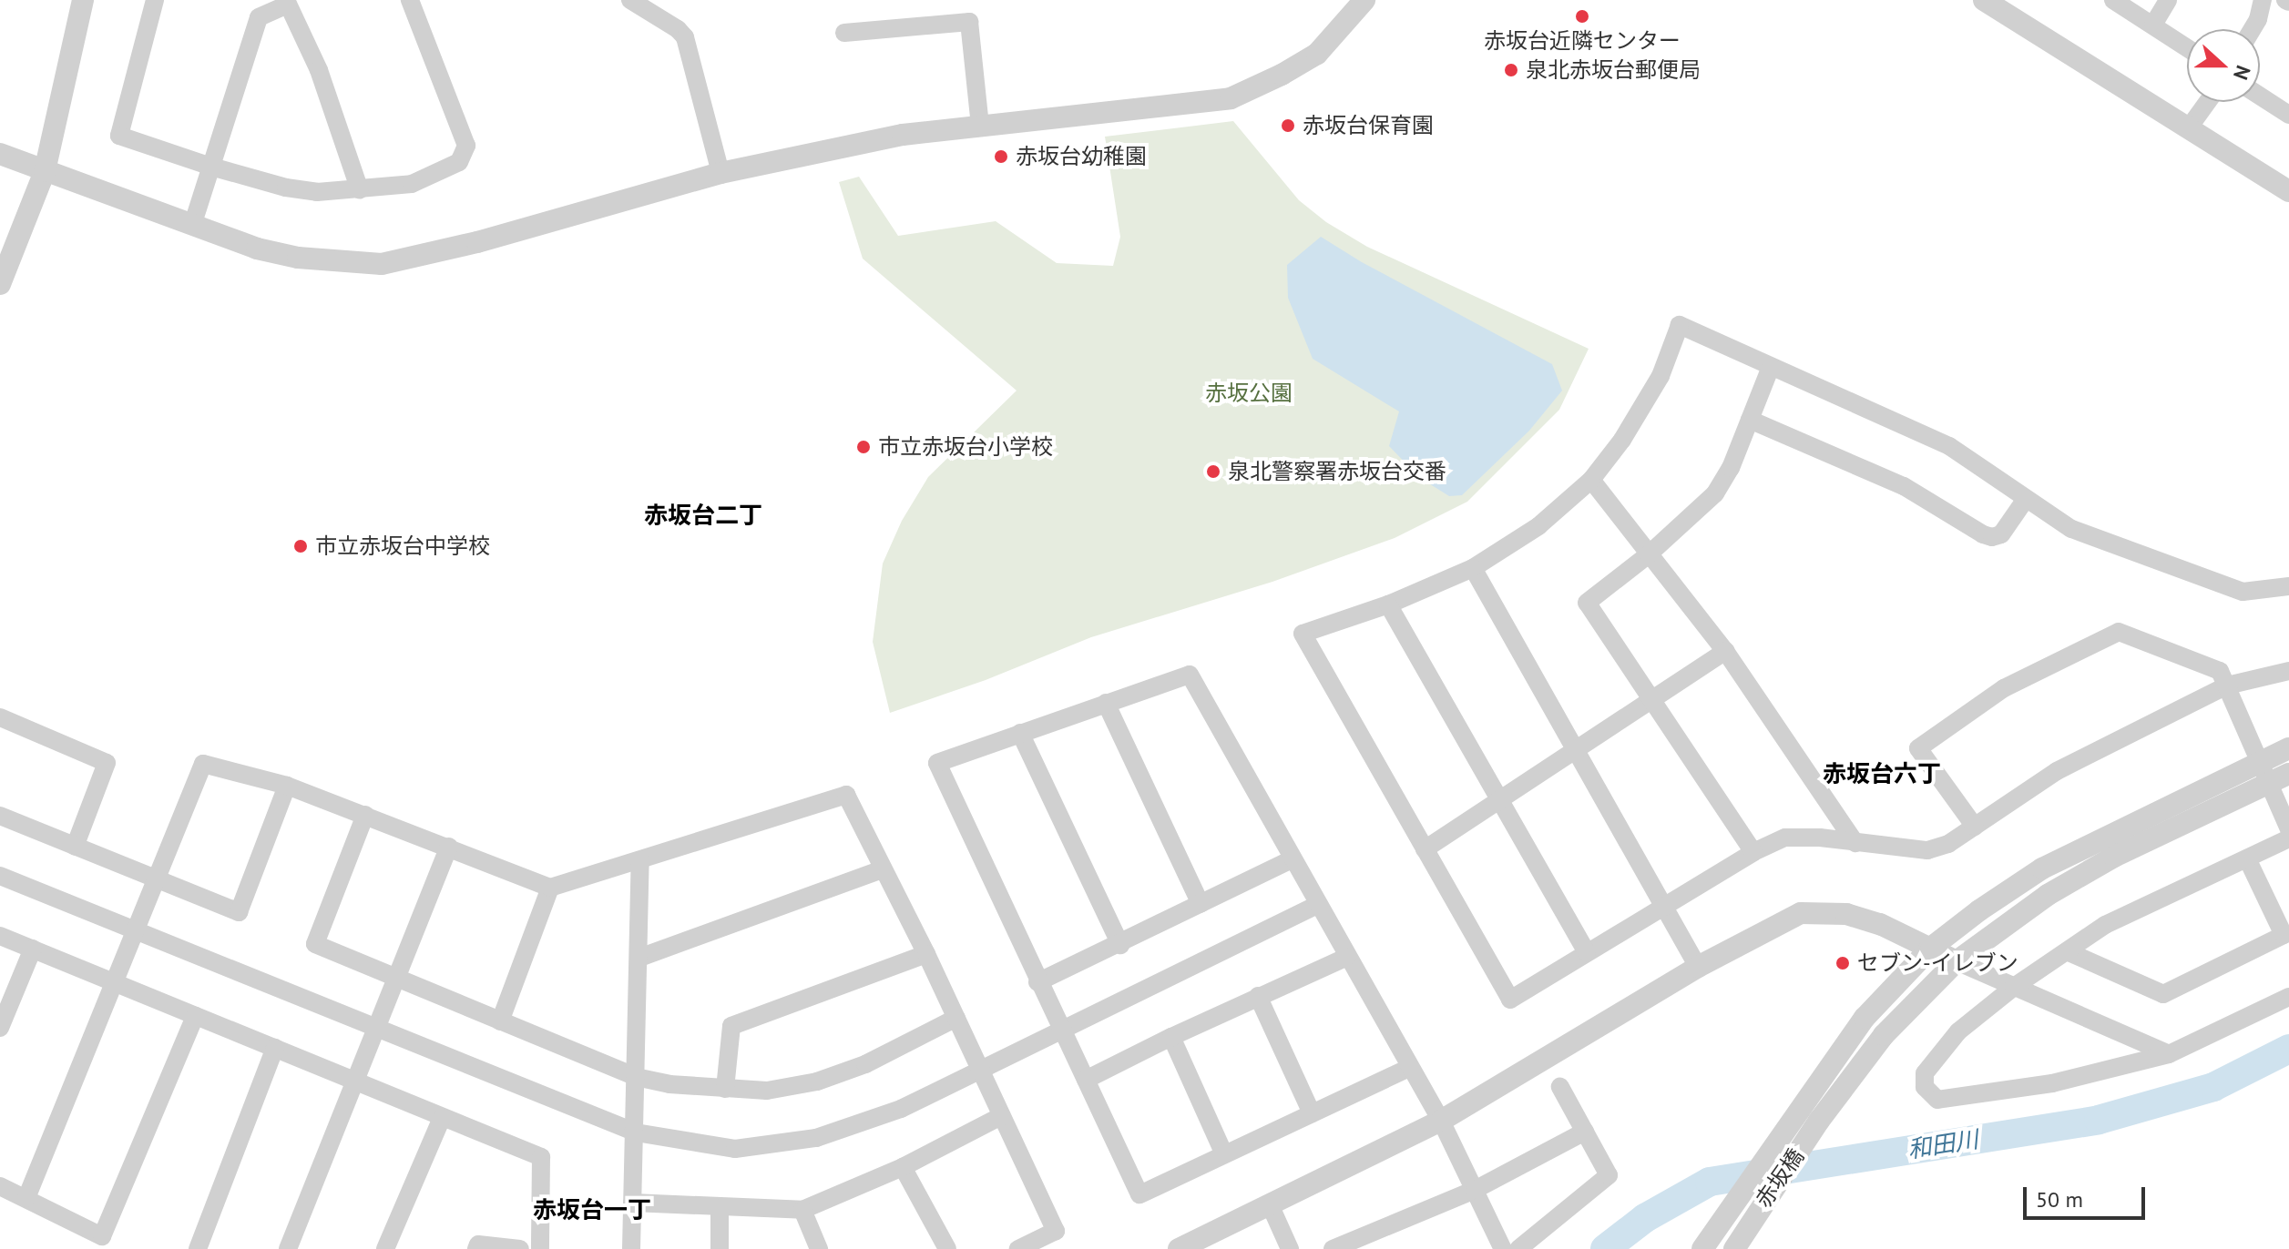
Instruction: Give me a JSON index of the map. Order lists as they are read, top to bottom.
{
  "streets": {
    "street": ["赤坂橋"]
  },
  "districts": ["赤坂台二丁", "赤坂台六丁", "赤坂台一丁"],
  "water": ["和田川"],
  "parks": ["赤坂公園"],
  "places": [
    "赤坂台近隣センター",
    "泉北赤坂台郵便局",
    "赤坂台保育園",
    "赤坂台幼稚園",
    "市立赤坂台小学校",
    "泉北警察署赤坂台交番",
    "市立赤坂台中学校",
    "セブン-イレブン"
  ],
  "scale_bar": "50 m",
  "north": "right"
}
